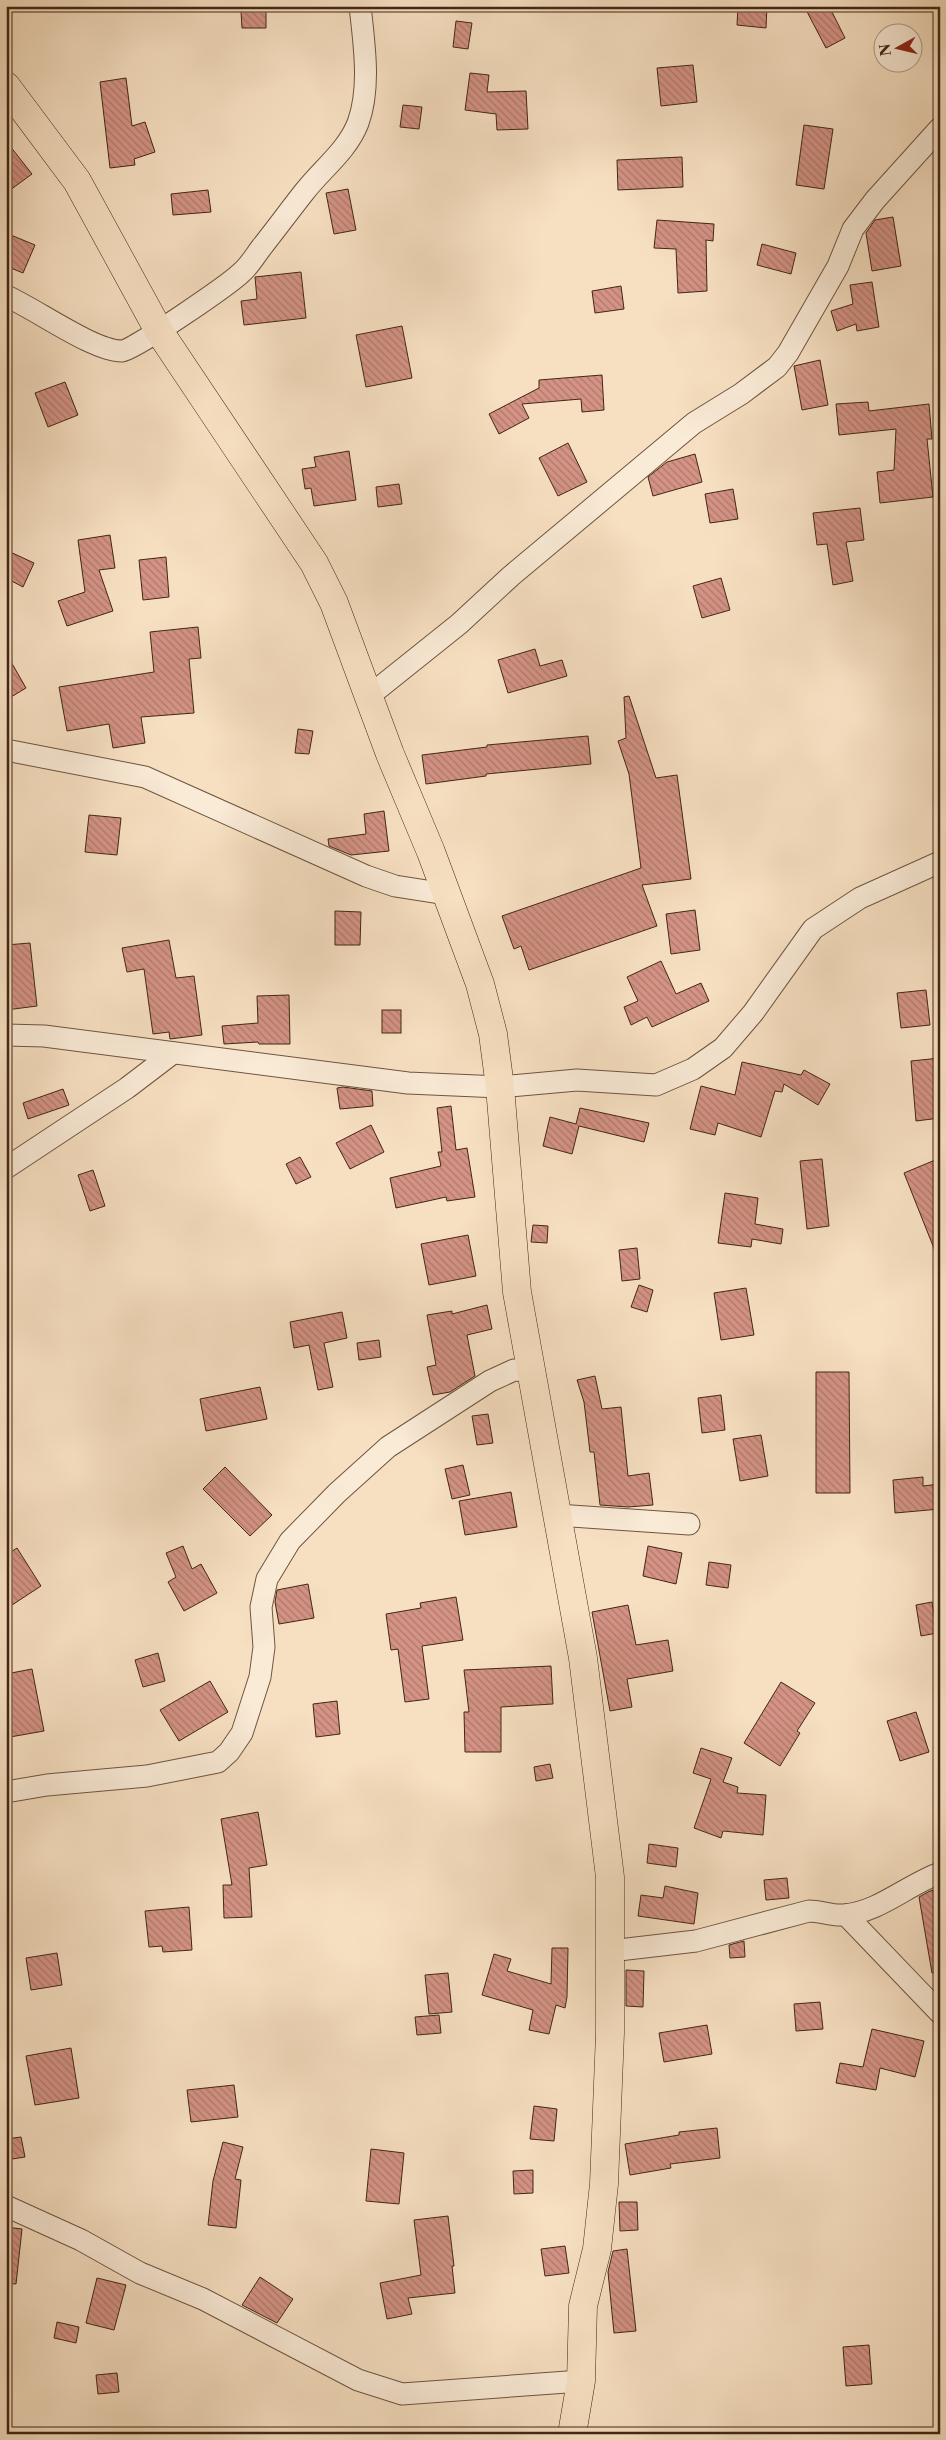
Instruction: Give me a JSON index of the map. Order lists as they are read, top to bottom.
{
  "north": "left"
}
